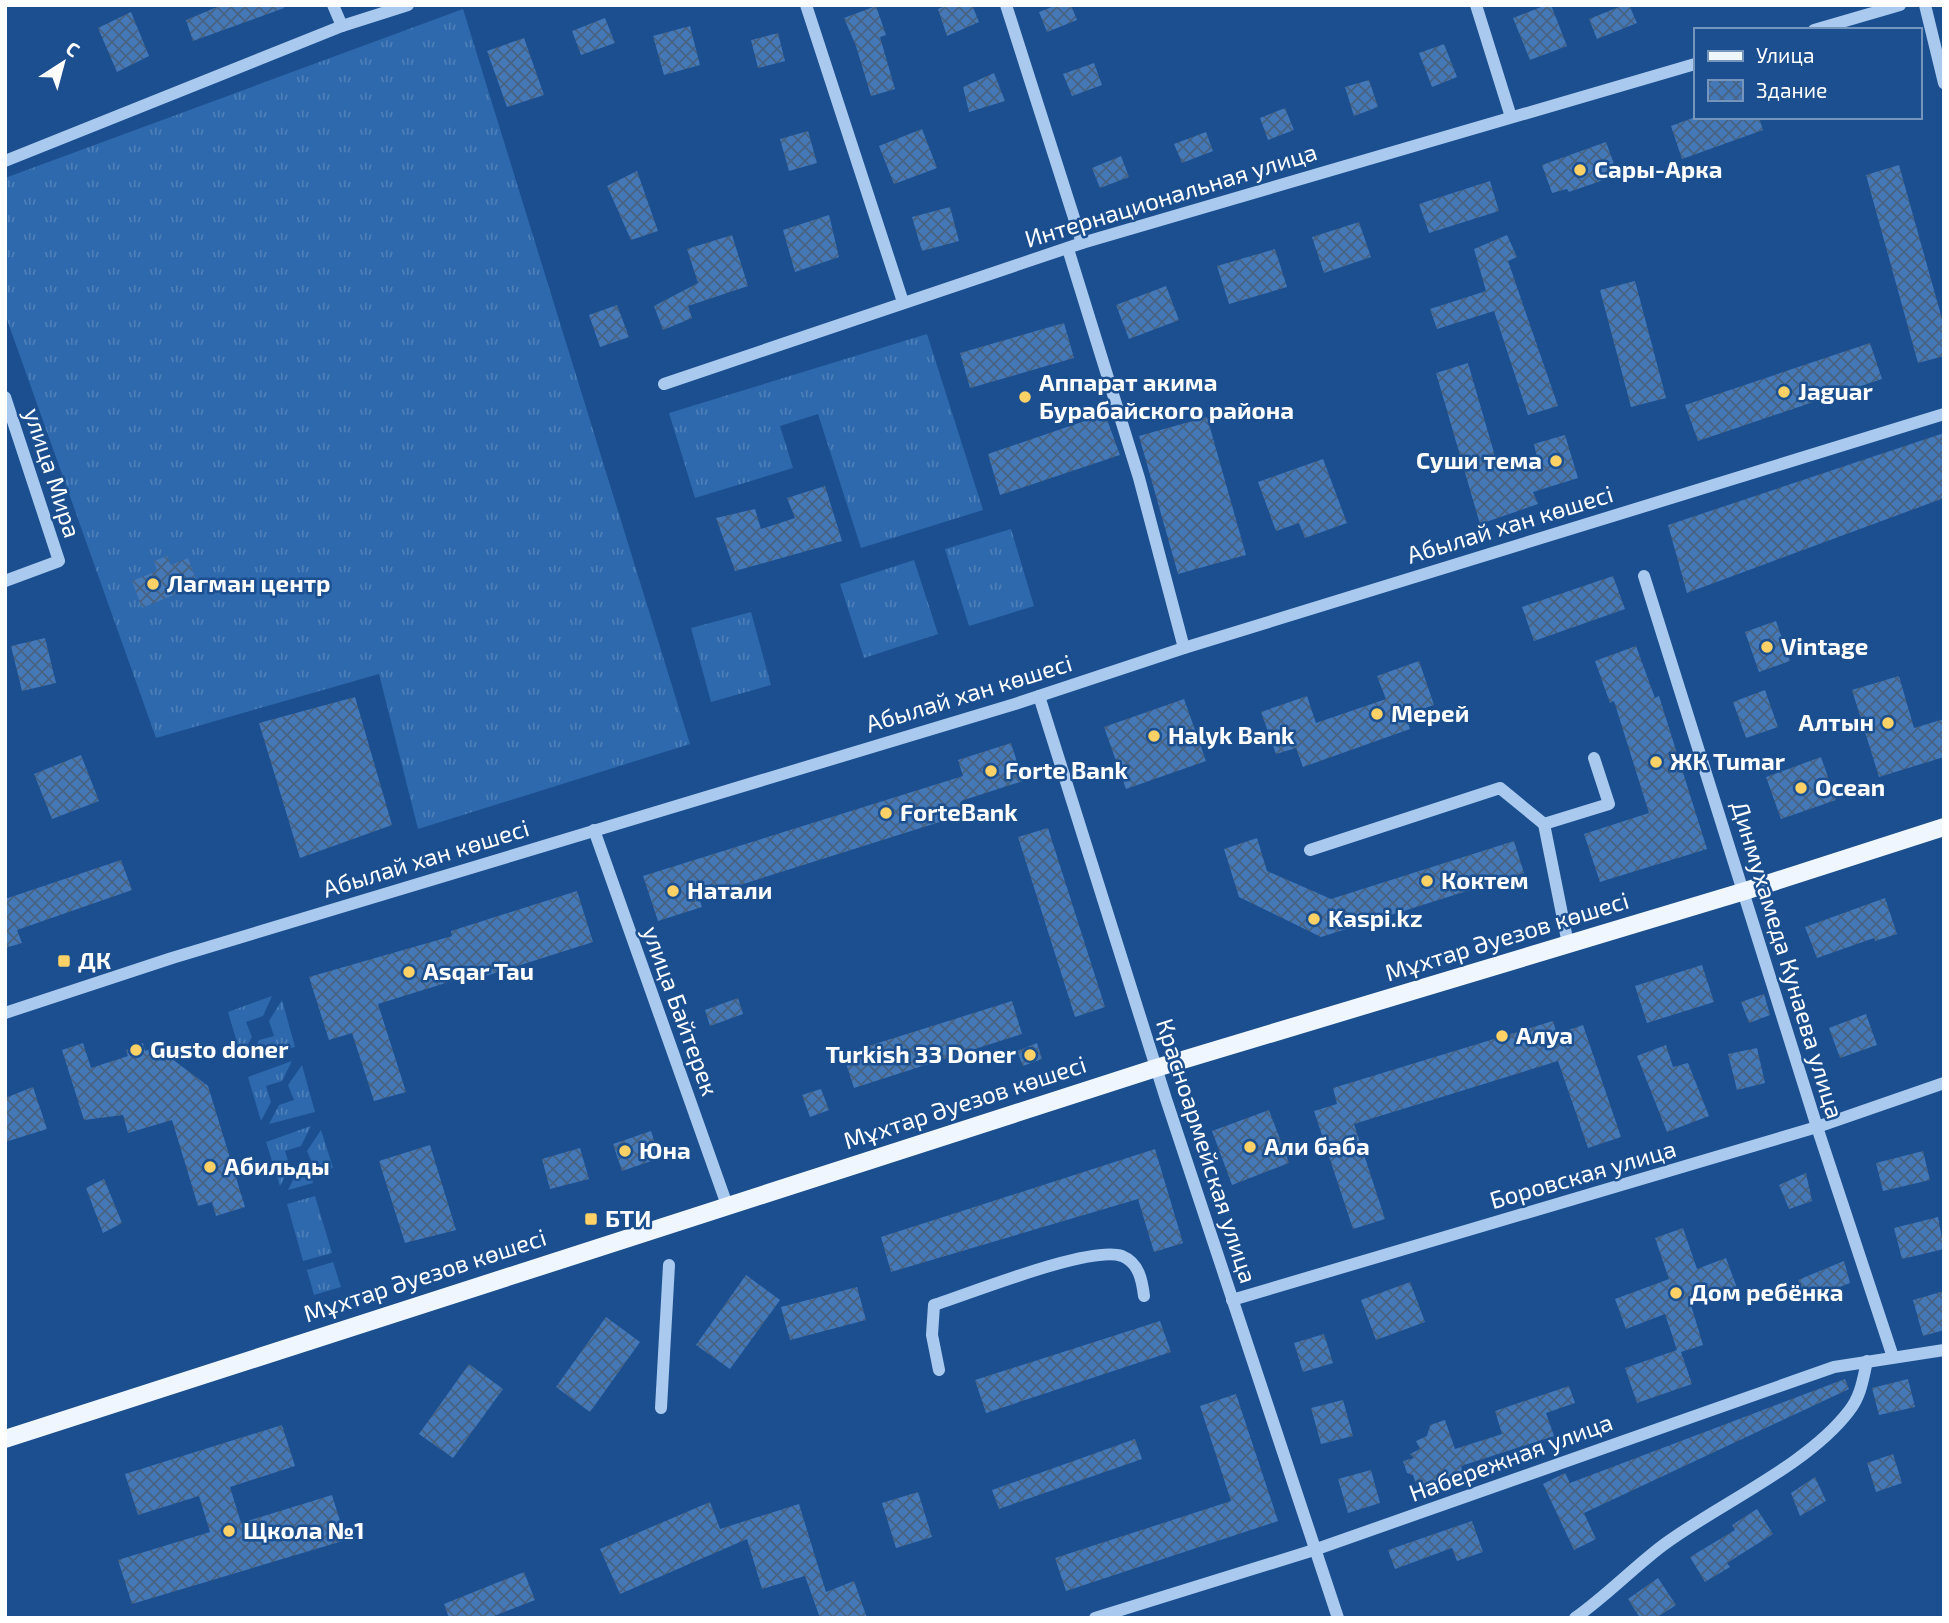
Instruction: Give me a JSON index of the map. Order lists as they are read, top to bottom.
{
  "streets": {
    "main road": ["Мұхтар Әуезов көшесі"],
    "street": [
      "Интернациональная улица",
      "улица Мира",
      "Абылай хан көшесі",
      "Динмухамеда Кунаева улица",
      "улица Байтерек",
      "Красноармейская улица",
      "Боровская улица",
      "Набережная улица"
    ]
  },
  "crossings": [
    ["Абылай хан көшесі", "улица Байтерек"],
    ["Абылай хан көшесі", "Красноармейская улица"],
    ["Мұхтар Әуезов көшесі", "Динмухамеда Кунаева улица"],
    ["Мұхтар Әуезов көшесі", "улица Байтерек"],
    ["Мұхтар Әуезов көшесі", "Красноармейская улица"],
    ["Динмухамеда Кунаева улица", "Боровская улица"],
    ["Динмухамеда Кунаева улица", "Набережная улица"],
    ["Красноармейская улица", "Боровская улица"],
    ["Красноармейская улица", "Набережная улица"]
  ],
  "places": {
    "other": [
      "Сары-Арка",
      "Jaguar",
      "Аппарат акима Бурабайского района",
      "Суши тема",
      "Лагман центр",
      "Vintage",
      "Мерей",
      "Алтын",
      "Halyk Bank",
      "ЖК Tumar",
      "Forte Bank",
      "Ocean",
      "ForteBank",
      "Коктем",
      "Натали",
      "Kaspi.kz",
      "Asqar Tau",
      "Алуа",
      "Gusto doner",
      "Turkish 33 Doner",
      "Али баба",
      "Юна",
      "Абильды",
      "Дом ребёнка",
      "Щкола №1"
    ],
    "transit": ["ДК", "БТИ"]
  },
  "legend": ["Улица", "Здание"],
  "north": "top right"
}
